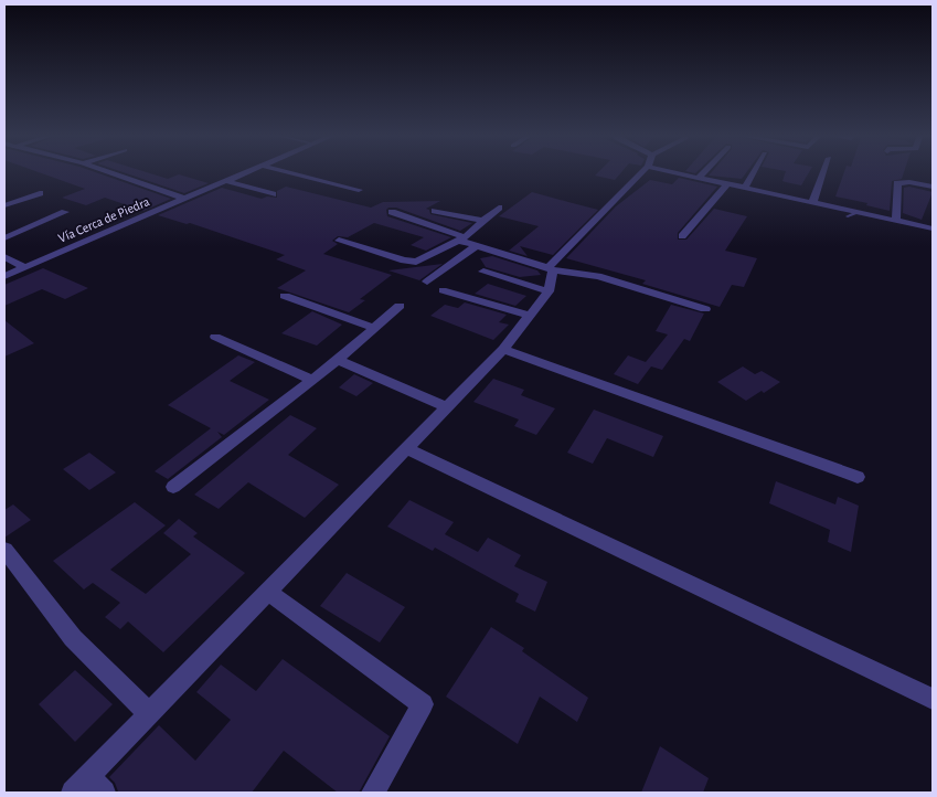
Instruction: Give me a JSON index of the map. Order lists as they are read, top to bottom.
{
  "streets": {
    "street": ["Vía Cerca de Piedra"]
  }
}
